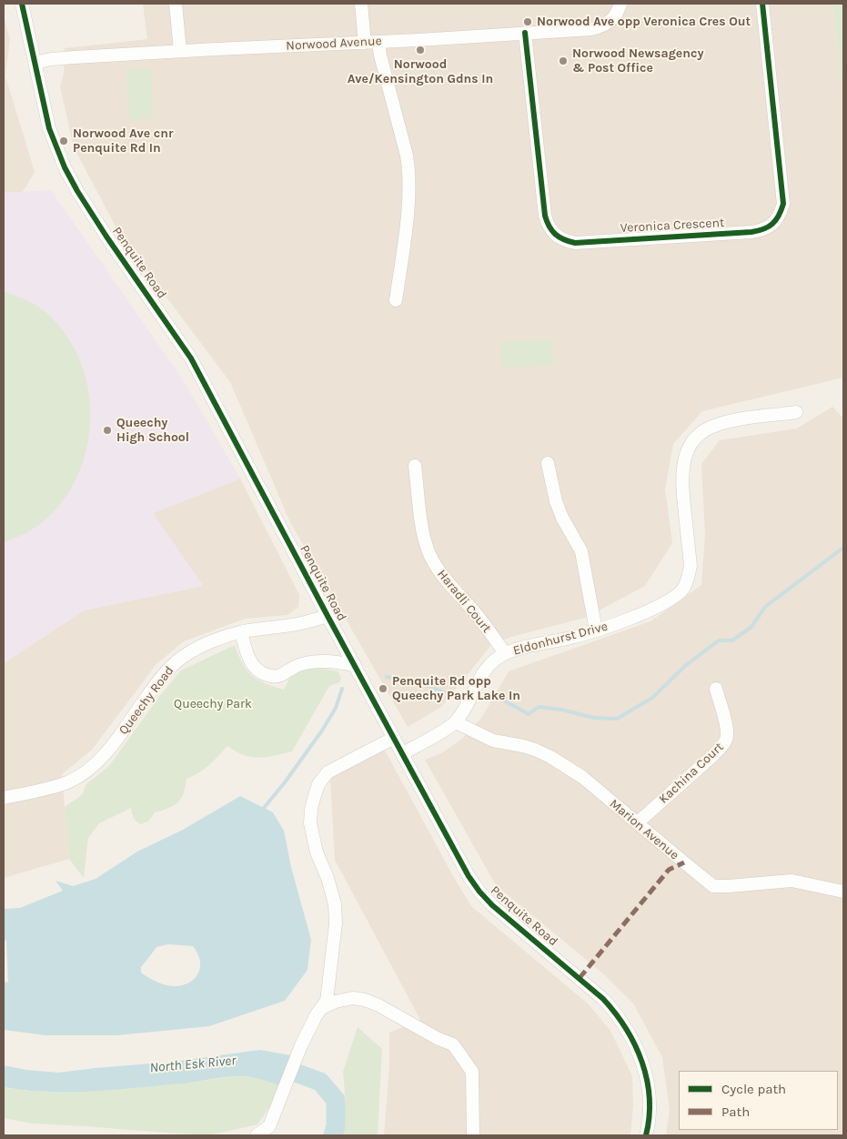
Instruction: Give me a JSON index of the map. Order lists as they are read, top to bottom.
{
  "streets": {
    "street": [
      "Norwood Avenue",
      "Veronica Crescent",
      "Penquite Road",
      "Haradli Court",
      "Eldonhurst Drive",
      "Queechy Road",
      "Kachina Court",
      "Marion Avenue"
    ]
  },
  "crossings": [
    ["Norwood Avenue", "Veronica Crescent"],
    ["Norwood Avenue", "Penquite Road"],
    ["Penquite Road", "Eldonhurst Drive"],
    ["Penquite Road", "Queechy Road"],
    ["Haradli Court", "Eldonhurst Drive"],
    ["Eldonhurst Drive", "Marion Avenue"],
    ["Kachina Court", "Marion Avenue"]
  ],
  "water": ["North Esk River"],
  "parks": ["Queechy Park"],
  "places": [
    "Norwood Ave opp Veronica Cres Out",
    "Norwood Ave/Kensington Gdns In",
    "Norwood Newsagency & Post Office",
    "Norwood Ave cnr Penquite Rd In",
    "Queechy High School",
    "Penquite Rd opp Queechy Park Lake In"
  ],
  "legend": ["Cycle path", "Path"]
}
